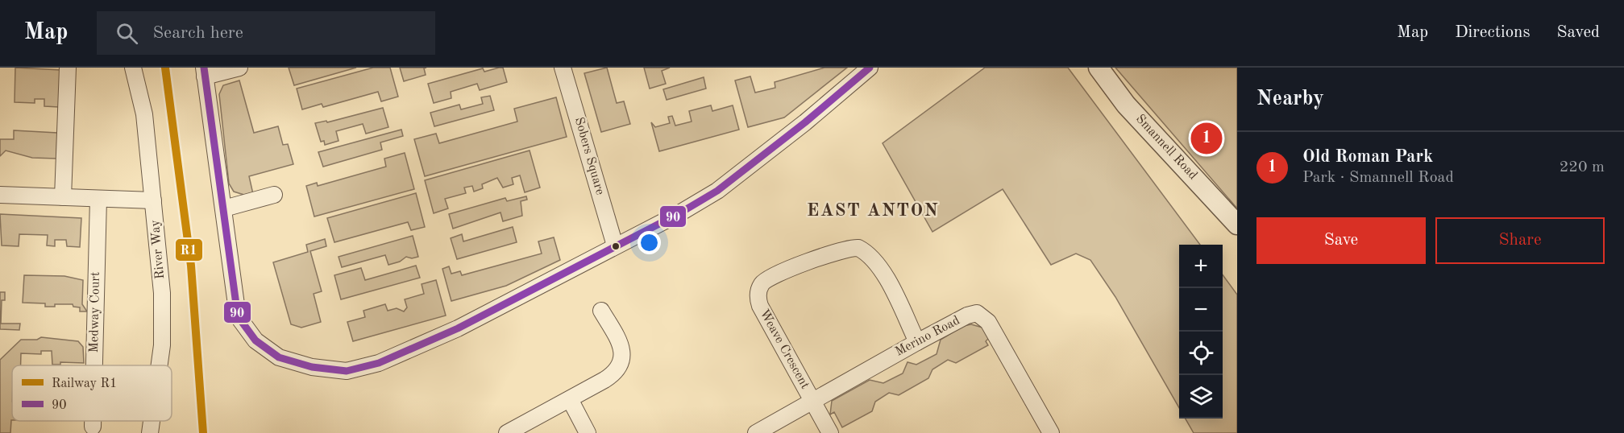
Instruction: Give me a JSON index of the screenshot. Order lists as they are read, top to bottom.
{
  "streets": {
    "street": [
      "Smannell Road",
      "Sobers Square",
      "River Way",
      "Medway Court",
      "Merino Road",
      "Weave Crescent"
    ]
  },
  "crossings": [
    ["Merino Road", "Weave Crescent"]
  ],
  "districts": ["EAST ANTON"],
  "lines": ["rail line R1", "transit line 90"],
  "legend": ["Railway R1", "90"],
  "page": {
    "header": "Map",
    "search": "Search here",
    "nav": ["Map", "Directions", "Saved"],
    "heading": "Nearby",
    "pins": "1",
    "list": [
      {
        "mark": "1",
        "name": "Old Roman Park",
        "note": "Park · Smannell Road",
        "value": "220 m"
      }
    ],
    "buttons": ["Save", "Share"],
    "map_buttons": ["+", "−"]
  }
}
